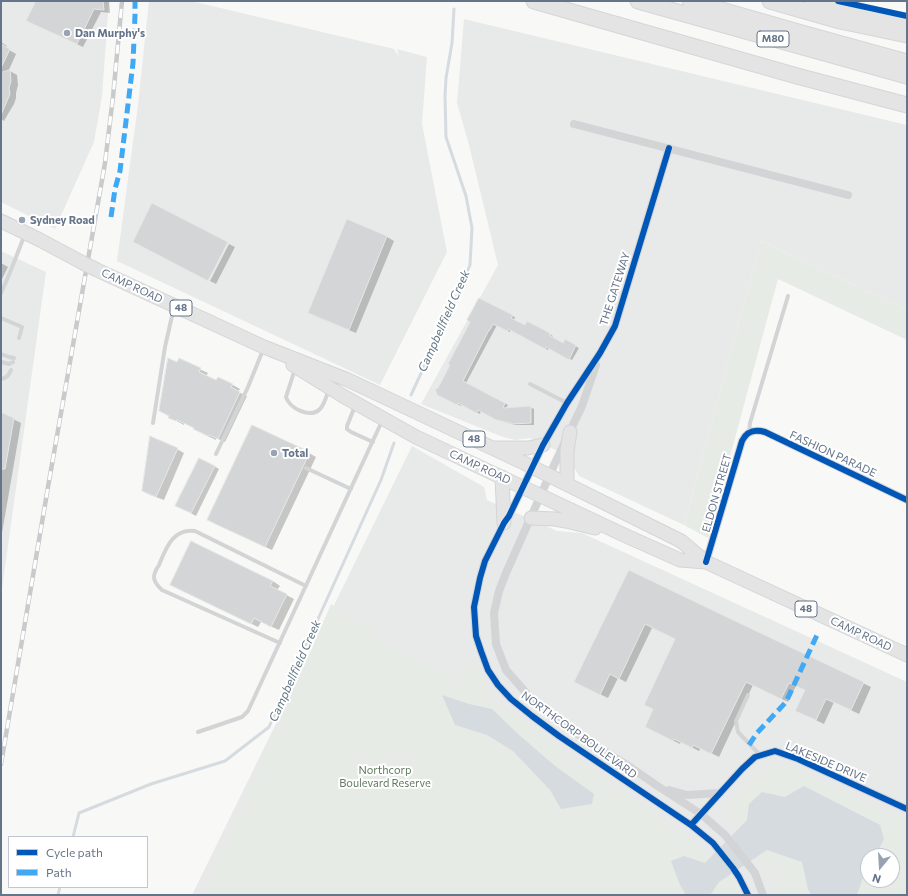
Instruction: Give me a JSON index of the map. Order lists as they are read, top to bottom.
{
  "streets": {
    "highway": ["M80"],
    "main road": ["CAMP ROAD", "48"],
    "street": [
      "THE GATEWAY",
      "FASHION PARADE",
      "ELDON STREET",
      "NORTHCORP BOULEVARD",
      "LAKESIDE DRIVE"
    ]
  },
  "crossings": [
    ["CAMP ROAD", "THE GATEWAY"],
    ["CAMP ROAD", "ELDON STREET"],
    ["CAMP ROAD", "NORTHCORP BOULEVARD"],
    ["THE GATEWAY", "NORTHCORP BOULEVARD"],
    ["FASHION PARADE", "ELDON STREET"],
    ["NORTHCORP BOULEVARD", "LAKESIDE DRIVE"]
  ],
  "water": ["Campbellfield Creek"],
  "parks": ["Northcorp Boulevard Reserve"],
  "places": ["Dan Murphy's", "Sydney Road", "Total"],
  "legend": ["Cycle path", "Path"],
  "north": "bottom"
}
